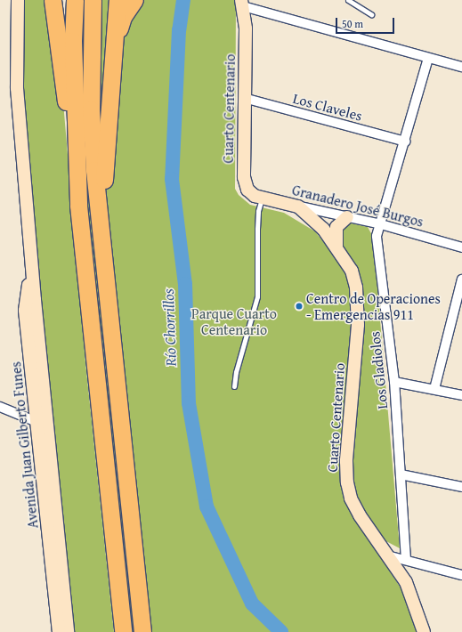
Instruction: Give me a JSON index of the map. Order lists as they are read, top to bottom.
{
  "streets": {
    "main road": ["Cuarto Centenario", "Granadero José Burgos", "Avenida Juan Gilberto Funes"],
    "street": ["Los Claveles", "Los Gladiolos"]
  },
  "crossings": [
    ["Los Claveles", "Cuarto Centenario"],
    ["Los Claveles", "Los Gladiolos"],
    ["Cuarto Centenario", "Granadero José Burgos"],
    ["Granadero José Burgos", "Los Gladiolos"]
  ],
  "water": ["Río Chorrillos"],
  "parks": ["Parque Cuarto Centenario"],
  "places": ["Centro de Operaciones - Emergencias 911"],
  "scale_bar": "50 m"
}
